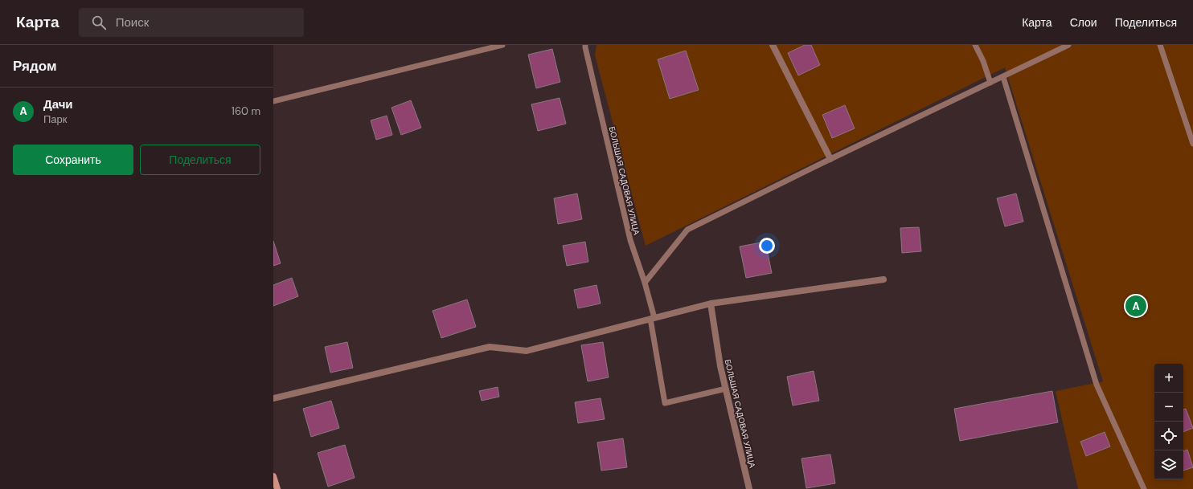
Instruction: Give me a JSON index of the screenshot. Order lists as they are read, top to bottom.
{
  "streets": {
    "street": ["БОЛЬШАЯ САДОВАЯ УЛИЦА"]
  },
  "page": {
    "header": "Карта",
    "search": "Поиск",
    "nav": ["Карта", "Слои", "Поделиться"],
    "heading": "Рядом",
    "list": [
      {
        "mark": "A",
        "name": "Дачи",
        "note": "Парк",
        "value": "160 m"
      }
    ],
    "buttons": ["Сохранить", "Поделиться"],
    "pins": "A",
    "map_buttons": ["+", "−"]
  }
}
